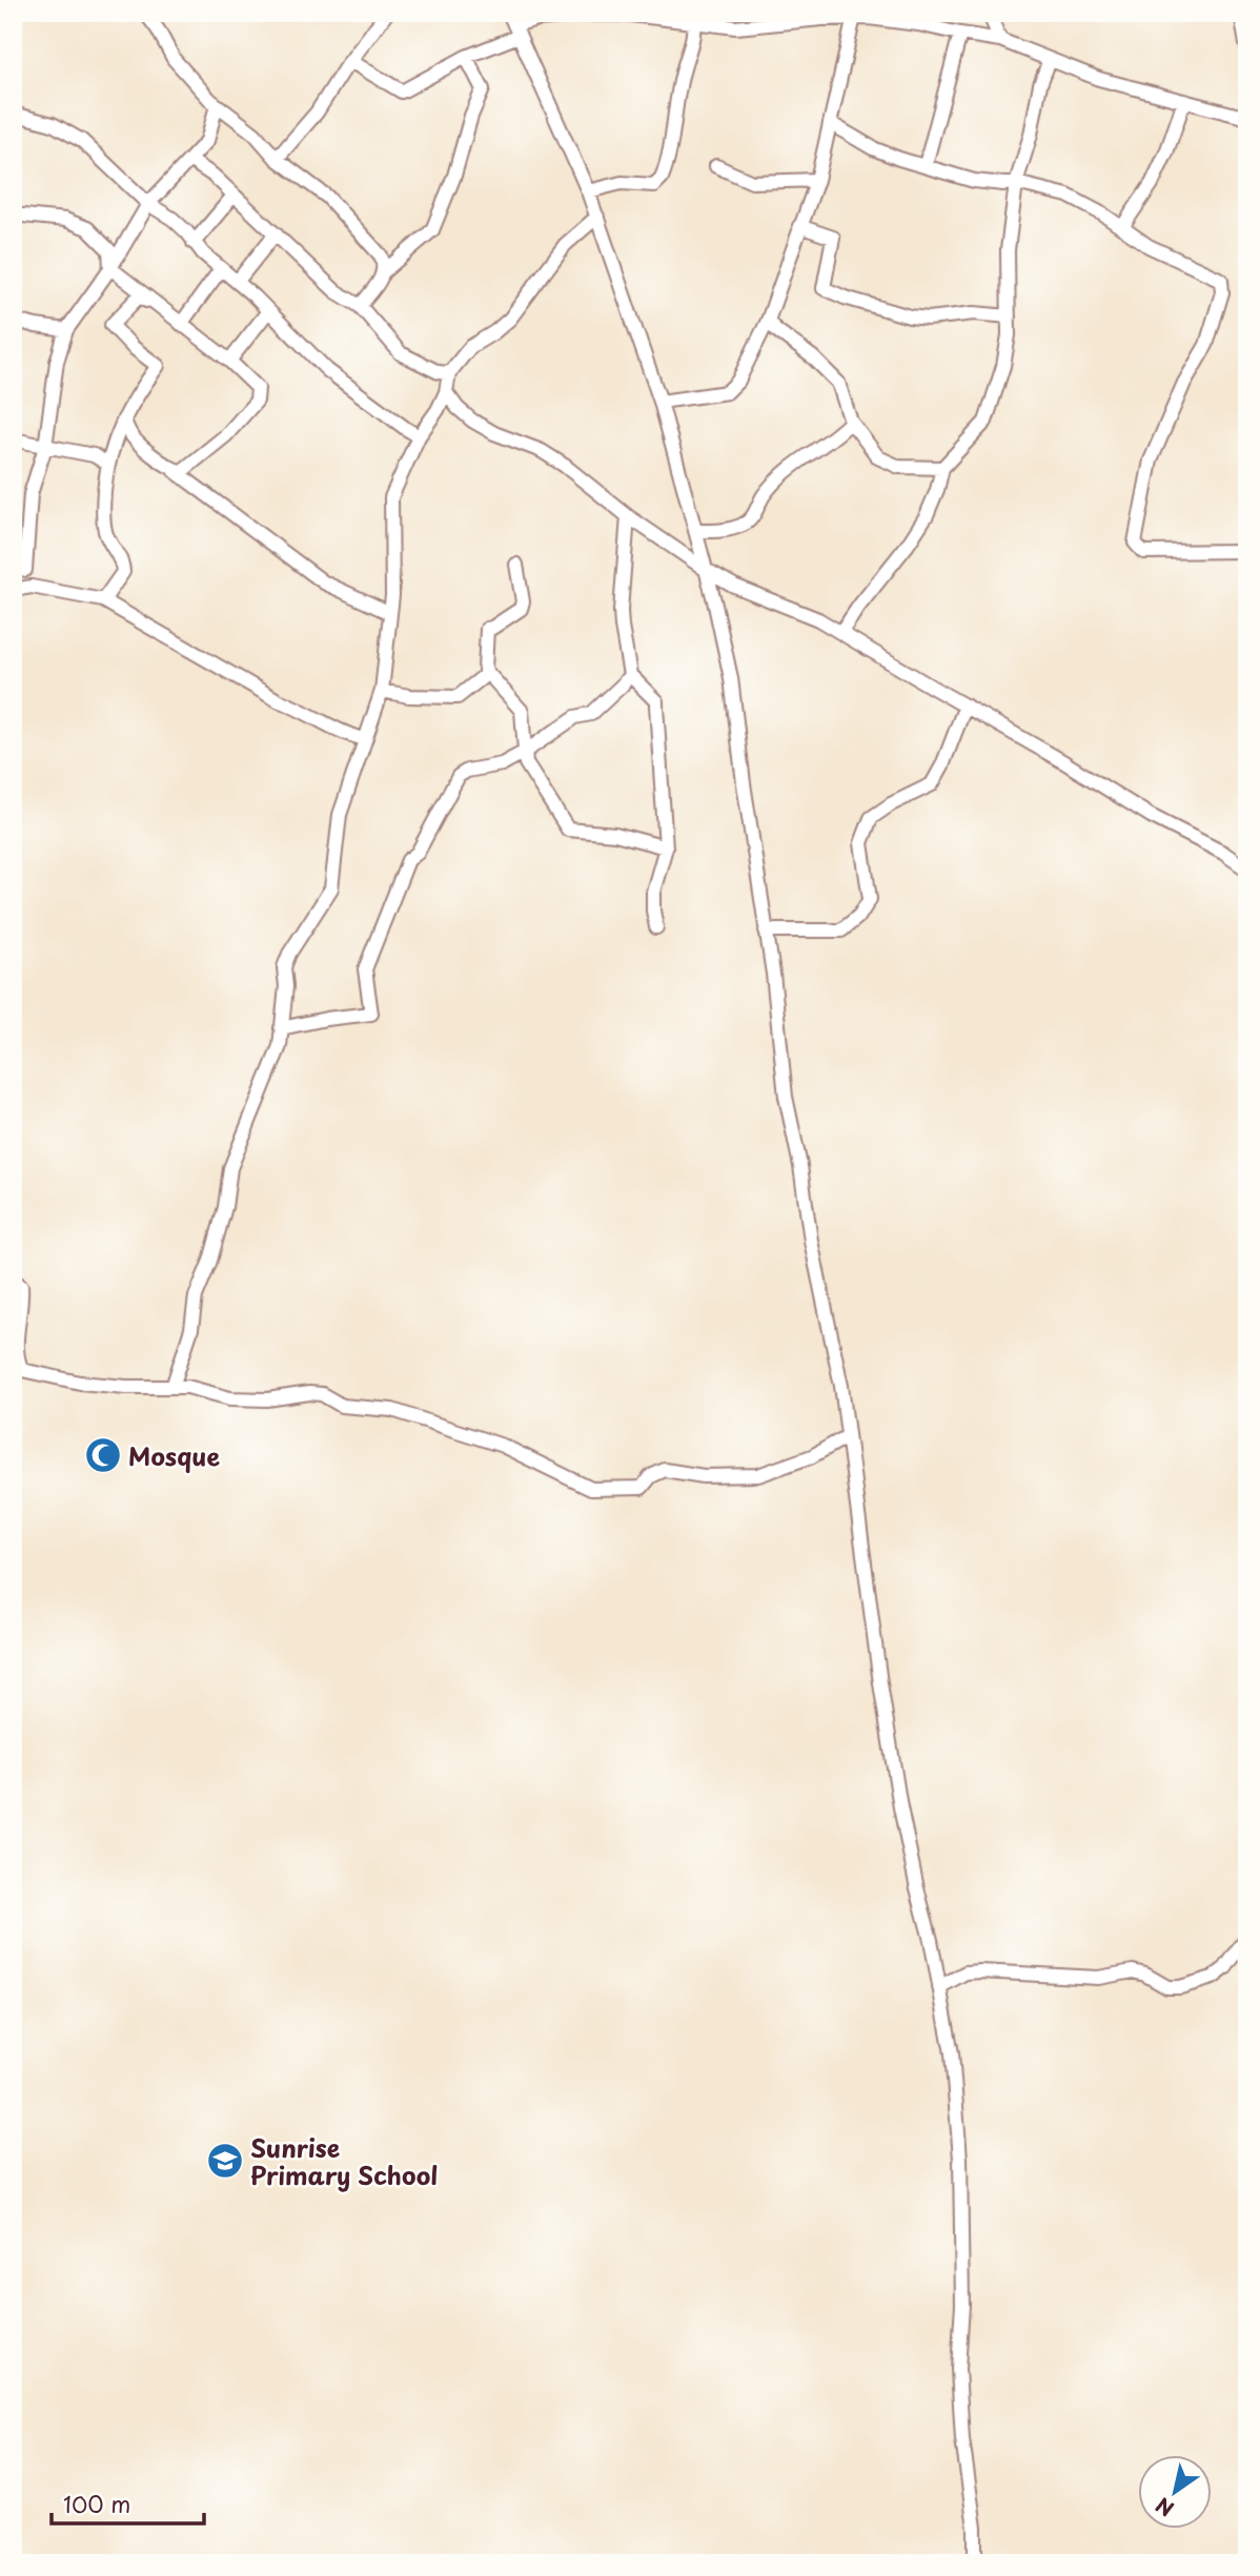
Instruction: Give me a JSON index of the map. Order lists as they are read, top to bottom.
{
  "places": {
    "mosque": ["Mosque"],
    "school or university": ["Sunrise Primary School"]
  },
  "scale_bar": "100 m",
  "north": "bottom left"
}
